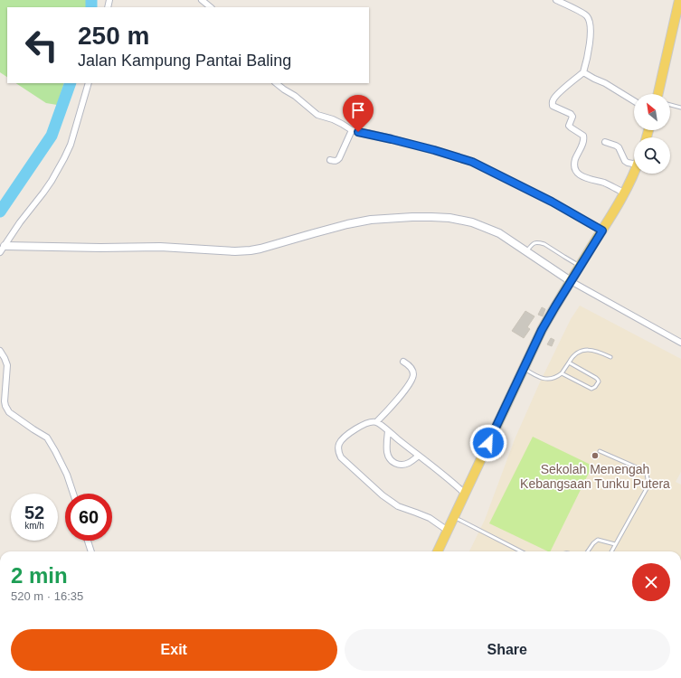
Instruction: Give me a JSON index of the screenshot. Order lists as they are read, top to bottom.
{
  "places": ["Sekolah Menengah Kebangsaan Tunku Putera"],
  "north": "top left",
  "page": {
    "turn": ["250 m", "Jalan Kampung Pantai Baling"],
    "speed": "52 km/h",
    "limit": "60",
    "heading": ["2 min", "520 m · 16:35"],
    "buttons": ["Exit", "Share"]
  }
}
